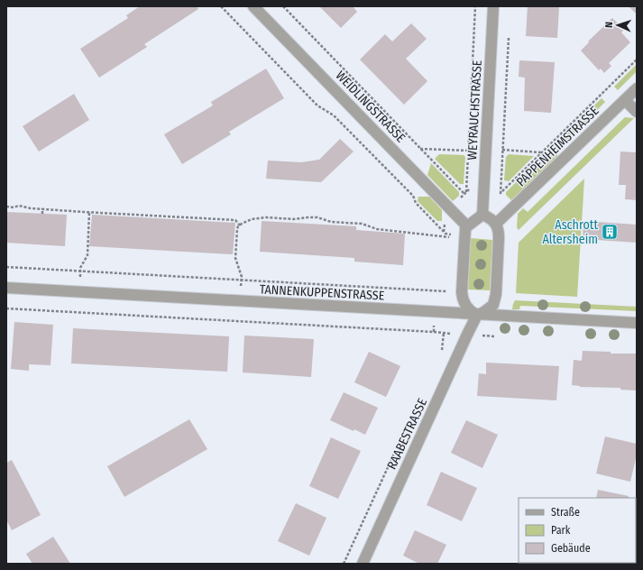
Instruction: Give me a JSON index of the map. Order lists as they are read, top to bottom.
{
  "streets": {
    "street": [
      "WEIDLINGSTRASSE",
      "WEYRAUCHSTRASSE",
      "PAPPENHEIMSTRASSE",
      "TANNENKUPPENSTRASSE",
      "RAABESTRASSE"
    ]
  },
  "crossings": [
    ["TANNENKUPPENSTRASSE", "RAABESTRASSE"]
  ],
  "places": {
    "building": ["Aschrott Altersheim"]
  },
  "legend": ["Straße", "Park", "Gebäude"],
  "north": "left"
}
